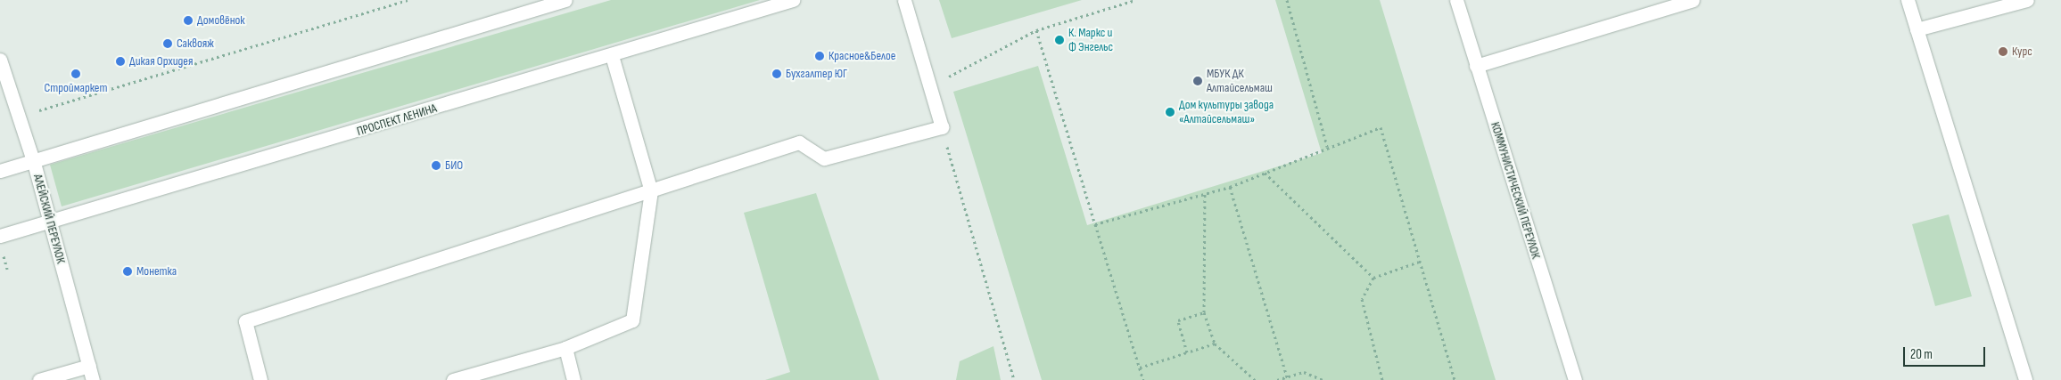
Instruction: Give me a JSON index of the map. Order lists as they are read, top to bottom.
{
  "streets": {
    "main road": ["ПРОСПЕКТ ЛЕНИНА", "КОММУНИСТИЧЕСКИЙ ПЕРЕУЛОК", "АЛЕЙСКИЙ ПЕРЕУЛОК"]
  },
  "crossings": [
    ["ПРОСПЕКТ ЛЕНИНА", "АЛЕЙСКИЙ ПЕРЕУЛОК"]
  ],
  "places": [
    "Домовёнок",
    "К. Маркс и Ф Энгельс",
    "Саквояж",
    "Курс",
    "Красное&Белое",
    "Дикая Орхидея",
    "Строймаркет",
    "Бухгалтер ЮГ",
    "МБУК ДК Алтайсельмаш",
    "Дом культуры завода «Алтайсельмаш»",
    "БИО",
    "Монетка"
  ],
  "scale_bar": "20 m"
}
